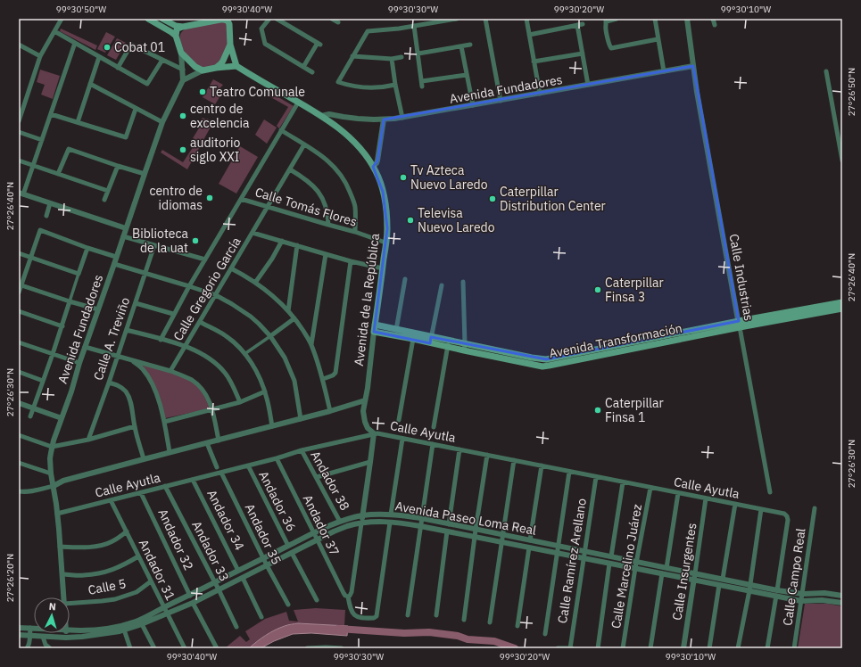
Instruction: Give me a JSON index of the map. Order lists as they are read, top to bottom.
{
  "streets": {
    "main road": ["Avenida de la República", "Avenida Transformación"],
    "street": [
      "Avenida Fundadores",
      "Calle Tomás Flores",
      "Calle Industrias",
      "Calle Gregorio García",
      "Calle A. Treviño",
      "Calle Ayutla",
      "Andador 38",
      "Andador 36",
      "Avenida Paseo Loma Real",
      "Andador 34",
      "Andador 37",
      "Andador 35",
      "Andador 32",
      "Andador 33",
      "Calle Ramírez Arellano",
      "Calle Marcelino Juárez",
      "Andador 31",
      "Calle Insurgentes",
      "Calle Campo Real",
      "Calle 5"
    ]
  },
  "crossings": [
    ["Avenida Fundadores", "Calle Industrias"],
    ["Avenida Fundadores", "Avenida de la República"],
    ["Avenida Fundadores", "Calle Ayutla"],
    ["Avenida Fundadores", "Avenida Paseo Loma Real"],
    ["Calle Tomás Flores", "Calle Gregorio García"],
    ["Calle Tomás Flores", "Avenida de la República"],
    ["Calle Industrias", "Avenida Transformación"],
    ["Avenida de la República", "Avenida Transformación"],
    ["Avenida de la República", "Calle Ayutla"],
    ["Calle A. Treviño", "Calle Ayutla"],
    ["Calle Ayutla", "Andador 38"],
    ["Calle Ayutla", "Andador 36"],
    ["Calle Ayutla", "Avenida Paseo Loma Real"],
    ["Calle Ayutla", "Andador 34"],
    ["Calle Ayutla", "Andador 37"],
    ["Calle Ayutla", "Andador 35"],
    ["Calle Ayutla", "Andador 32"],
    ["Calle Ayutla", "Andador 33"],
    ["Calle Ayutla", "Calle Ramírez Arellano"],
    ["Calle Ayutla", "Calle Marcelino Juárez"],
    ["Calle Ayutla", "Andador 31"],
    ["Calle Ayutla", "Calle Insurgentes"],
    ["Andador 38", "Avenida Paseo Loma Real"],
    ["Andador 36", "Avenida Paseo Loma Real"],
    ["Avenida Paseo Loma Real", "Andador 34"],
    ["Avenida Paseo Loma Real", "Andador 37"],
    ["Avenida Paseo Loma Real", "Andador 35"],
    ["Avenida Paseo Loma Real", "Andador 32"],
    ["Avenida Paseo Loma Real", "Andador 33"],
    ["Avenida Paseo Loma Real", "Calle Ramírez Arellano"],
    ["Avenida Paseo Loma Real", "Calle Marcelino Juárez"],
    ["Avenida Paseo Loma Real", "Andador 31"],
    ["Avenida Paseo Loma Real", "Calle Insurgentes"],
    ["Avenida Paseo Loma Real", "Calle Campo Real"],
    ["Andador 31", "Calle 5"]
  ],
  "places": [
    "Cobat 01",
    "Teatro Comunale",
    "centro de excelencia",
    "auditorio siglo XXI",
    "Tv Azteca Nuevo Laredo",
    "centro de idiomas",
    "Caterpillar Distribution Center",
    "Televisa Nuevo Laredo",
    "Biblioteca de la uat",
    "Caterpillar Finsa 3",
    "Caterpillar Finsa 1"
  ],
  "north": "top",
  "coordinates": [
    "99°30'50\"W",
    "99°30'40\"W",
    "99°30'30\"W",
    "99°30'20\"W",
    "99°30'10\"W",
    "27°26'50\"N",
    "27°26'40\"N",
    "27°26'30\"N",
    "27°26'20\"N"
  ]
}
